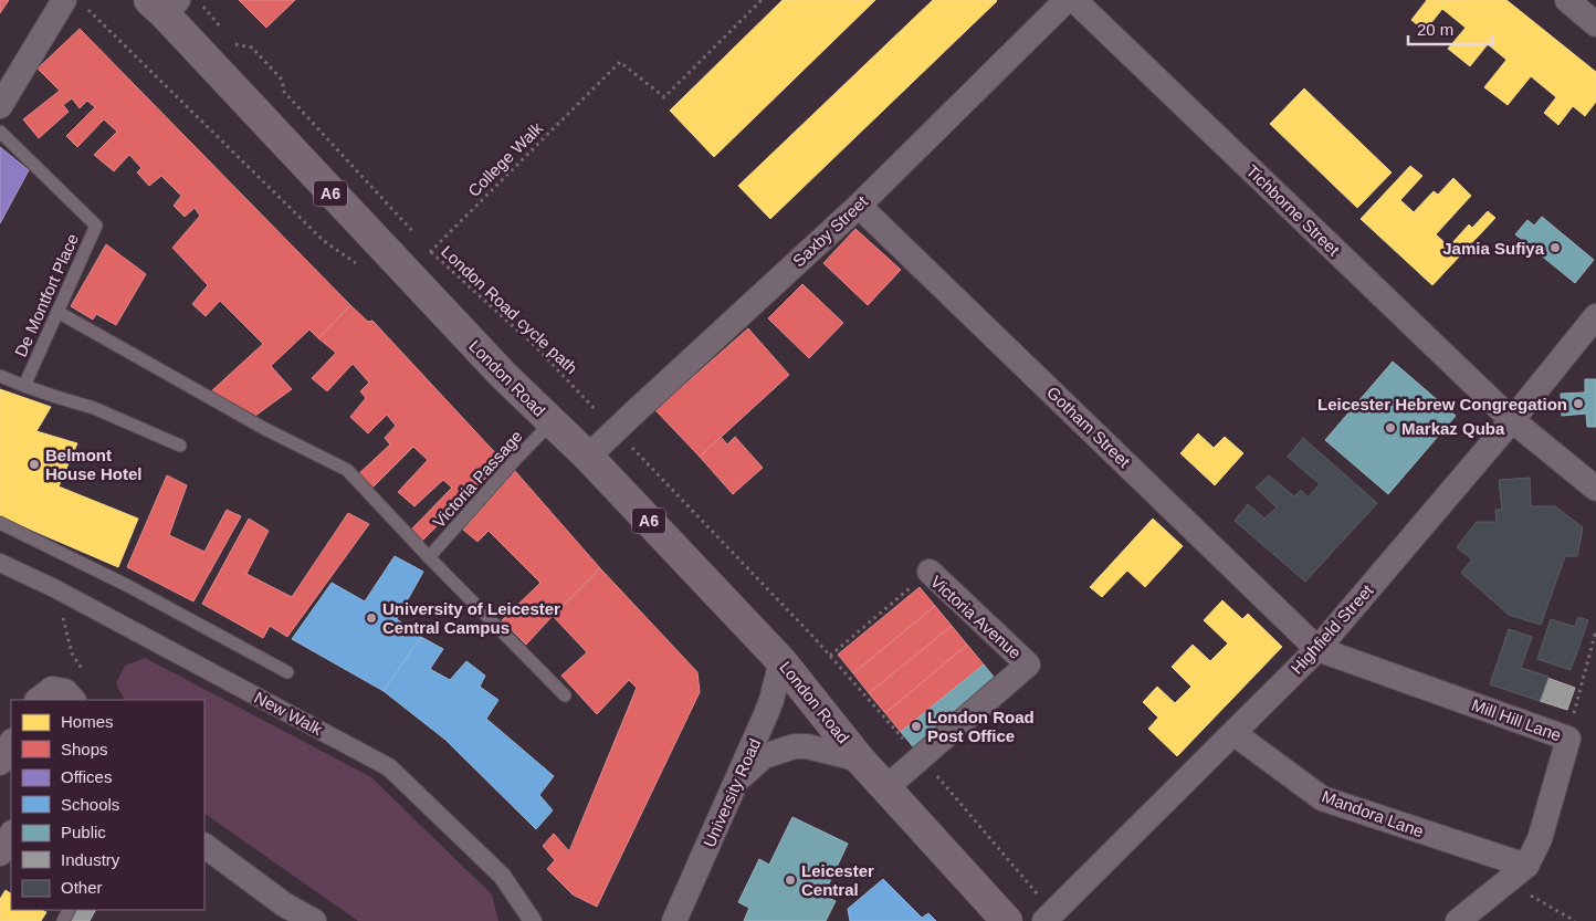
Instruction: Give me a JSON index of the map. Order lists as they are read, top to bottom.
{
  "streets": {
    "main road": ["A6", "London Road"],
    "street": [
      "Tichborne Street",
      "Saxby Street",
      "Gotham Street",
      "Victoria Avenue",
      "Highfield Street",
      "New Walk",
      "Mill Hill Lane",
      "University Road",
      "Mandora Lane"
    ],
    "lane": ["De Montfort Place", "Victoria Passage"],
    "path": ["College Walk", "London Road cycle path"]
  },
  "crossings": [
    ["College Walk", "London Road cycle path"],
    ["College Walk", "London Road"],
    ["Tichborne Street", "Highfield Street"],
    ["Saxby Street", "London Road cycle path"],
    ["Saxby Street", "London Road"],
    ["Saxby Street", "Gotham Street"],
    ["London Road", "Victoria Passage"],
    ["London Road", "Victoria Avenue"],
    ["London Road", "University Road"],
    ["Gotham Street", "Highfield Street"],
    ["Gotham Street", "Mill Hill Lane"],
    ["Highfield Street", "Mill Hill Lane"],
    ["Highfield Street", "Mandora Lane"],
    ["Mill Hill Lane", "Mandora Lane"]
  ],
  "places": [
    "Jamia Sufiya",
    "Leicester Hebrew Congregation",
    "Markaz Quba",
    "Belmont House Hotel",
    "University of Leicester Central Campus",
    "London Road Post Office",
    "Leicester Central"
  ],
  "legend": [
    "Homes",
    "Shops",
    "Offices",
    "Schools",
    "Public",
    "Industry",
    "Other"
  ],
  "scale_bar": "20 m"
}
